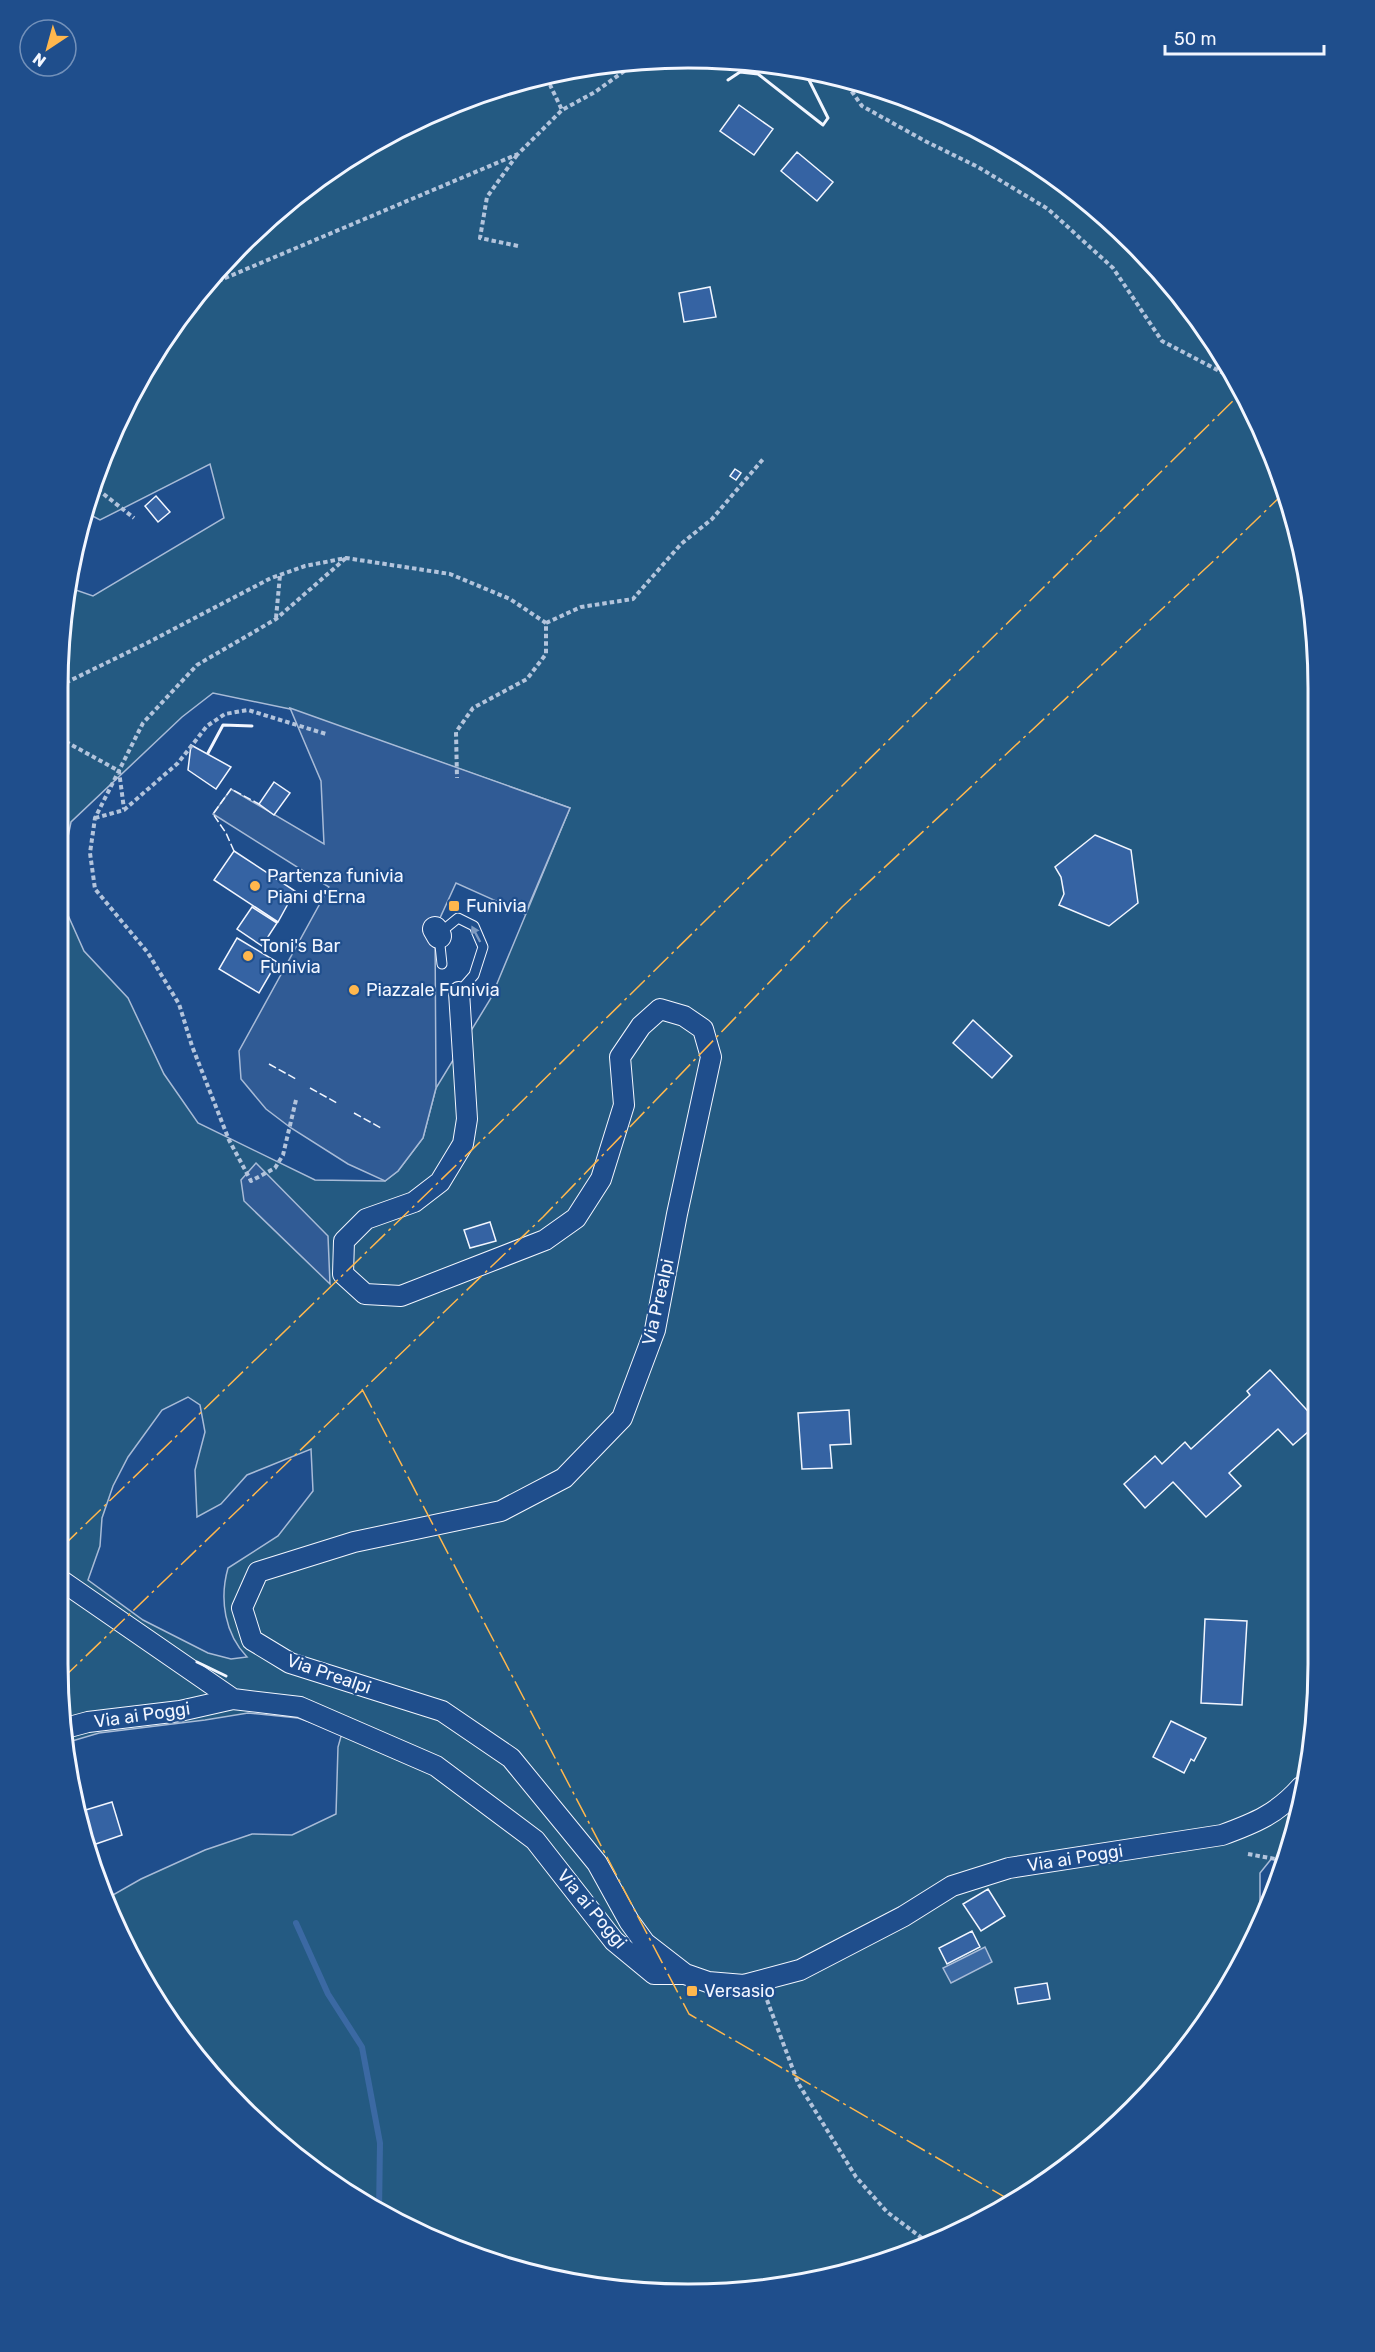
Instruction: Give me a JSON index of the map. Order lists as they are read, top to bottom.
{
  "streets": {
    "street": ["Via Prealpi", "Via ai Poggi"]
  },
  "crossings": [
    ["Via Prealpi", "Via ai Poggi"]
  ],
  "places": {
    "other": ["Partenza funivia Piani d'Erna", "Toni's Bar Funivia", "Piazzale Funivia"],
    "transit": ["Funivia", "Versasio"]
  },
  "scale_bar": "50 m",
  "north": "bottom left"
}
